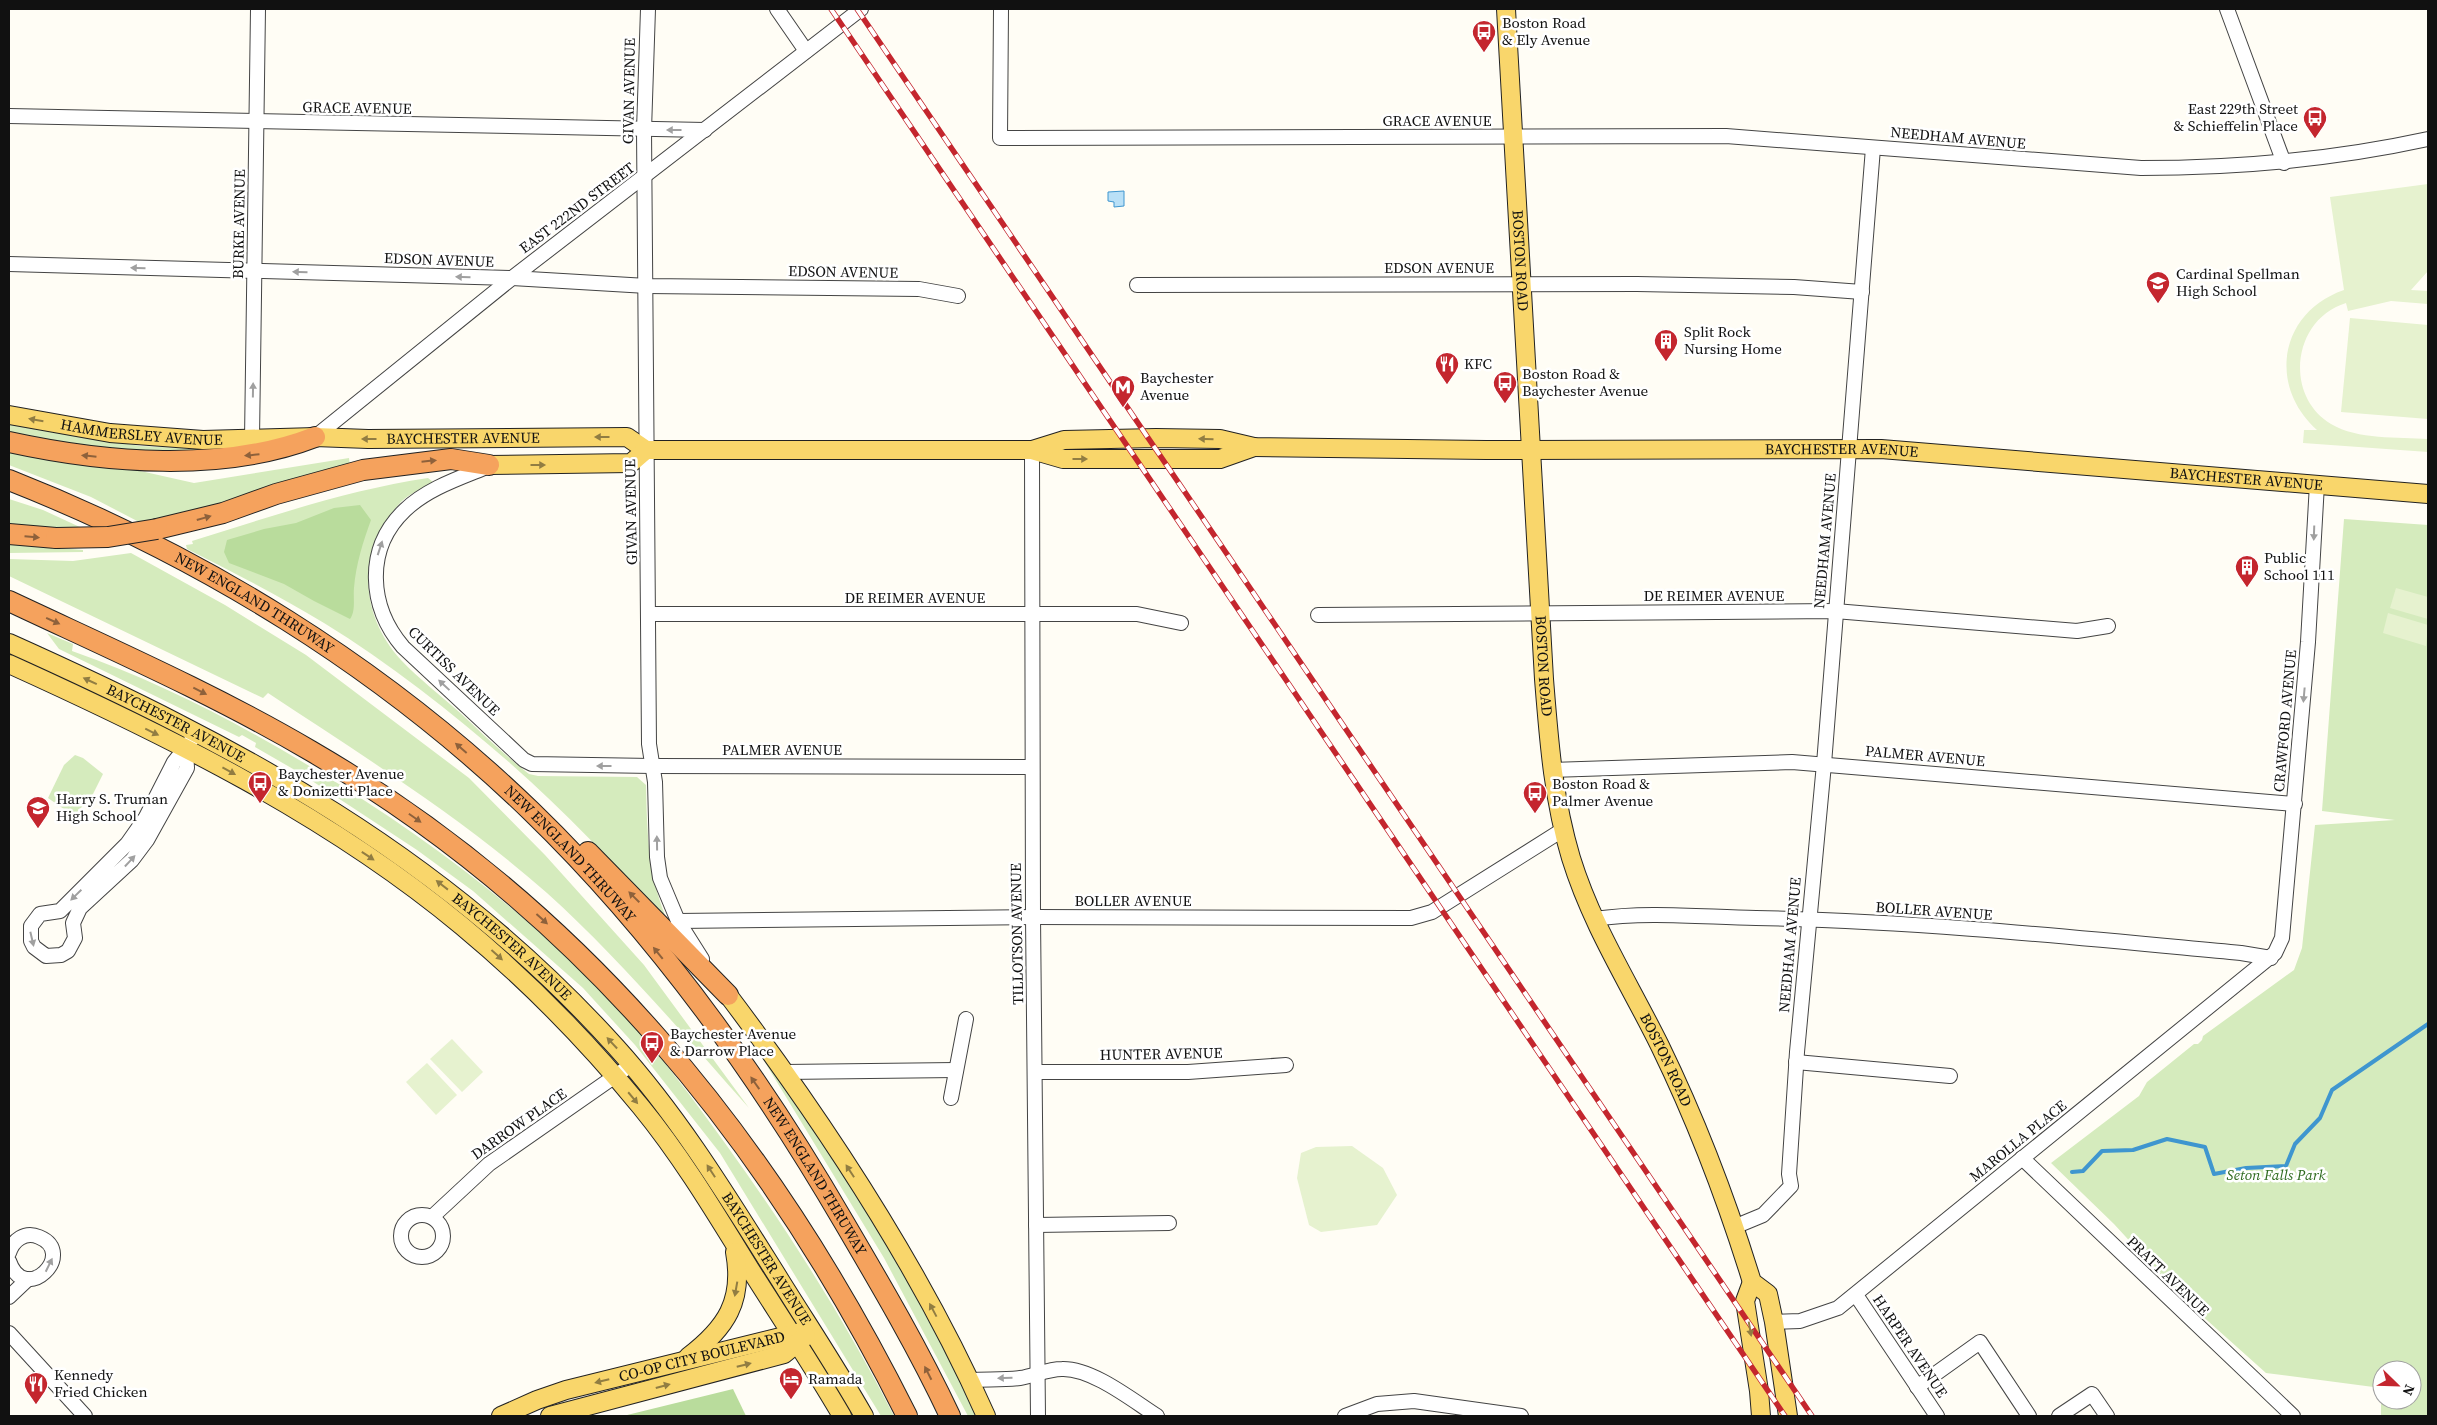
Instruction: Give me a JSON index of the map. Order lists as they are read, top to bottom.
{
  "streets": {
    "highway": ["NEW ENGLAND THRUWAY"],
    "main road": [
      "BOSTON ROAD",
      "HAMMERSLEY AVENUE",
      "BAYCHESTER AVENUE",
      "CO-OP CITY BOULEVARD"
    ],
    "street": [
      "GIVAN AVENUE",
      "GRACE AVENUE",
      "NEEDHAM AVENUE",
      "EAST 222ND STREET",
      "BURKE AVENUE",
      "EDSON AVENUE",
      "DE REIMER AVENUE",
      "CURTISS AVENUE",
      "CRAWFORD AVENUE",
      "PALMER AVENUE",
      "BOLLER AVENUE",
      "TILLOTSON AVENUE",
      "HUNTER AVENUE",
      "DARROW PLACE",
      "MAROLLA PLACE",
      "PRATT AVENUE",
      "HARPER AVENUE"
    ]
  },
  "crossings": [
    ["GIVAN AVENUE", "GRACE AVENUE"],
    ["GIVAN AVENUE", "EAST 222ND STREET"],
    ["GIVAN AVENUE", "EDSON AVENUE"],
    ["GIVAN AVENUE", "BAYCHESTER AVENUE"],
    ["GIVAN AVENUE", "DE REIMER AVENUE"],
    ["GIVAN AVENUE", "NEW ENGLAND THRUWAY"],
    ["GIVAN AVENUE", "PALMER AVENUE"],
    ["GIVAN AVENUE", "BOLLER AVENUE"],
    ["GRACE AVENUE", "NEEDHAM AVENUE"],
    ["GRACE AVENUE", "EAST 222ND STREET"],
    ["GRACE AVENUE", "BURKE AVENUE"],
    ["GRACE AVENUE", "BOSTON ROAD"],
    ["NEEDHAM AVENUE", "EDSON AVENUE"],
    ["NEEDHAM AVENUE", "BOSTON ROAD"],
    ["NEEDHAM AVENUE", "BAYCHESTER AVENUE"],
    ["NEEDHAM AVENUE", "DE REIMER AVENUE"],
    ["NEEDHAM AVENUE", "PALMER AVENUE"],
    ["NEEDHAM AVENUE", "BOLLER AVENUE"],
    ["EAST 222ND STREET", "EDSON AVENUE"],
    ["EAST 222ND STREET", "BAYCHESTER AVENUE"],
    ["BURKE AVENUE", "EDSON AVENUE"],
    ["BURKE AVENUE", "HAMMERSLEY AVENUE"],
    ["EDSON AVENUE", "BOSTON ROAD"],
    ["BOSTON ROAD", "BAYCHESTER AVENUE"],
    ["BOSTON ROAD", "DE REIMER AVENUE"],
    ["BOSTON ROAD", "PALMER AVENUE"],
    ["BOSTON ROAD", "BOLLER AVENUE"],
    ["BOSTON ROAD", "MAROLLA PLACE"],
    ["HAMMERSLEY AVENUE", "BAYCHESTER AVENUE"],
    ["BAYCHESTER AVENUE", "CURTISS AVENUE"],
    ["BAYCHESTER AVENUE", "CRAWFORD AVENUE"],
    ["BAYCHESTER AVENUE", "TILLOTSON AVENUE"],
    ["BAYCHESTER AVENUE", "DARROW PLACE"],
    ["BAYCHESTER AVENUE", "CO-OP CITY BOULEVARD"],
    ["DE REIMER AVENUE", "TILLOTSON AVENUE"],
    ["CURTISS AVENUE", "PALMER AVENUE"],
    ["CRAWFORD AVENUE", "PALMER AVENUE"],
    ["CRAWFORD AVENUE", "BOLLER AVENUE"],
    ["CRAWFORD AVENUE", "MAROLLA PLACE"],
    ["PALMER AVENUE", "TILLOTSON AVENUE"],
    ["BOLLER AVENUE", "TILLOTSON AVENUE"],
    ["BOLLER AVENUE", "MAROLLA PLACE"],
    ["TILLOTSON AVENUE", "HUNTER AVENUE"],
    ["MAROLLA PLACE", "PRATT AVENUE"],
    ["MAROLLA PLACE", "HARPER AVENUE"]
  ],
  "one_way": ["BURKE AVENUE", "HAMMERSLEY AVENUE", "CRAWFORD AVENUE"],
  "parks": ["Seton Falls Park"],
  "places": {
    "bus stop": [
      "Boston Road & Ely Avenue",
      "East 229th Street & Schieffelin Place",
      "Boston Road & Baychester Avenue",
      "Baychester Avenue & Donizetti Place",
      "Boston Road & Palmer Avenue",
      "Baychester Avenue & Darrow Place"
    ],
    "school or university": ["Cardinal Spellman High School", "Harry S. Truman High School"],
    "building": ["Split Rock Nursing Home", "Public School 111"],
    "restaurant": ["KFC", "Kennedy Fried Chicken"],
    "metro station": ["Baychester Avenue"],
    "hotel": ["Ramada"]
  },
  "north": "bottom right"
}
